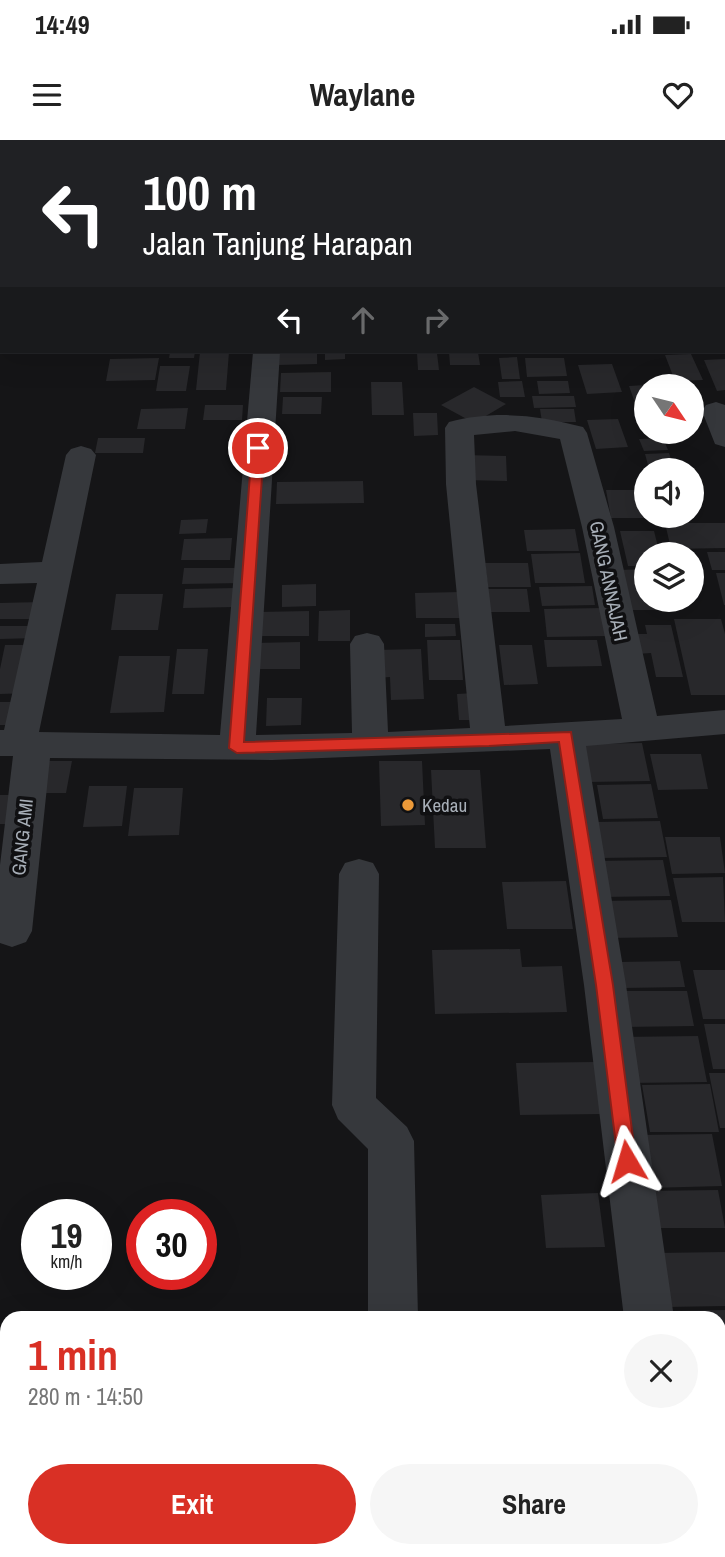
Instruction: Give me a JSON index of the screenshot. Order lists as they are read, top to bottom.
{
  "streets": {
    "street": ["GANG ANNAJAH", "GANG AMI"]
  },
  "places": ["Kedau"],
  "north": "bottom right",
  "page": {
    "status": "14:49",
    "header": "Waylane",
    "turn": ["100 m", "Jalan Tanjung Harapan"],
    "speed": "19 km/h",
    "limit": "30",
    "heading": ["1 min", "280 m · 14:50"],
    "buttons": ["Exit", "Share"]
  }
}
